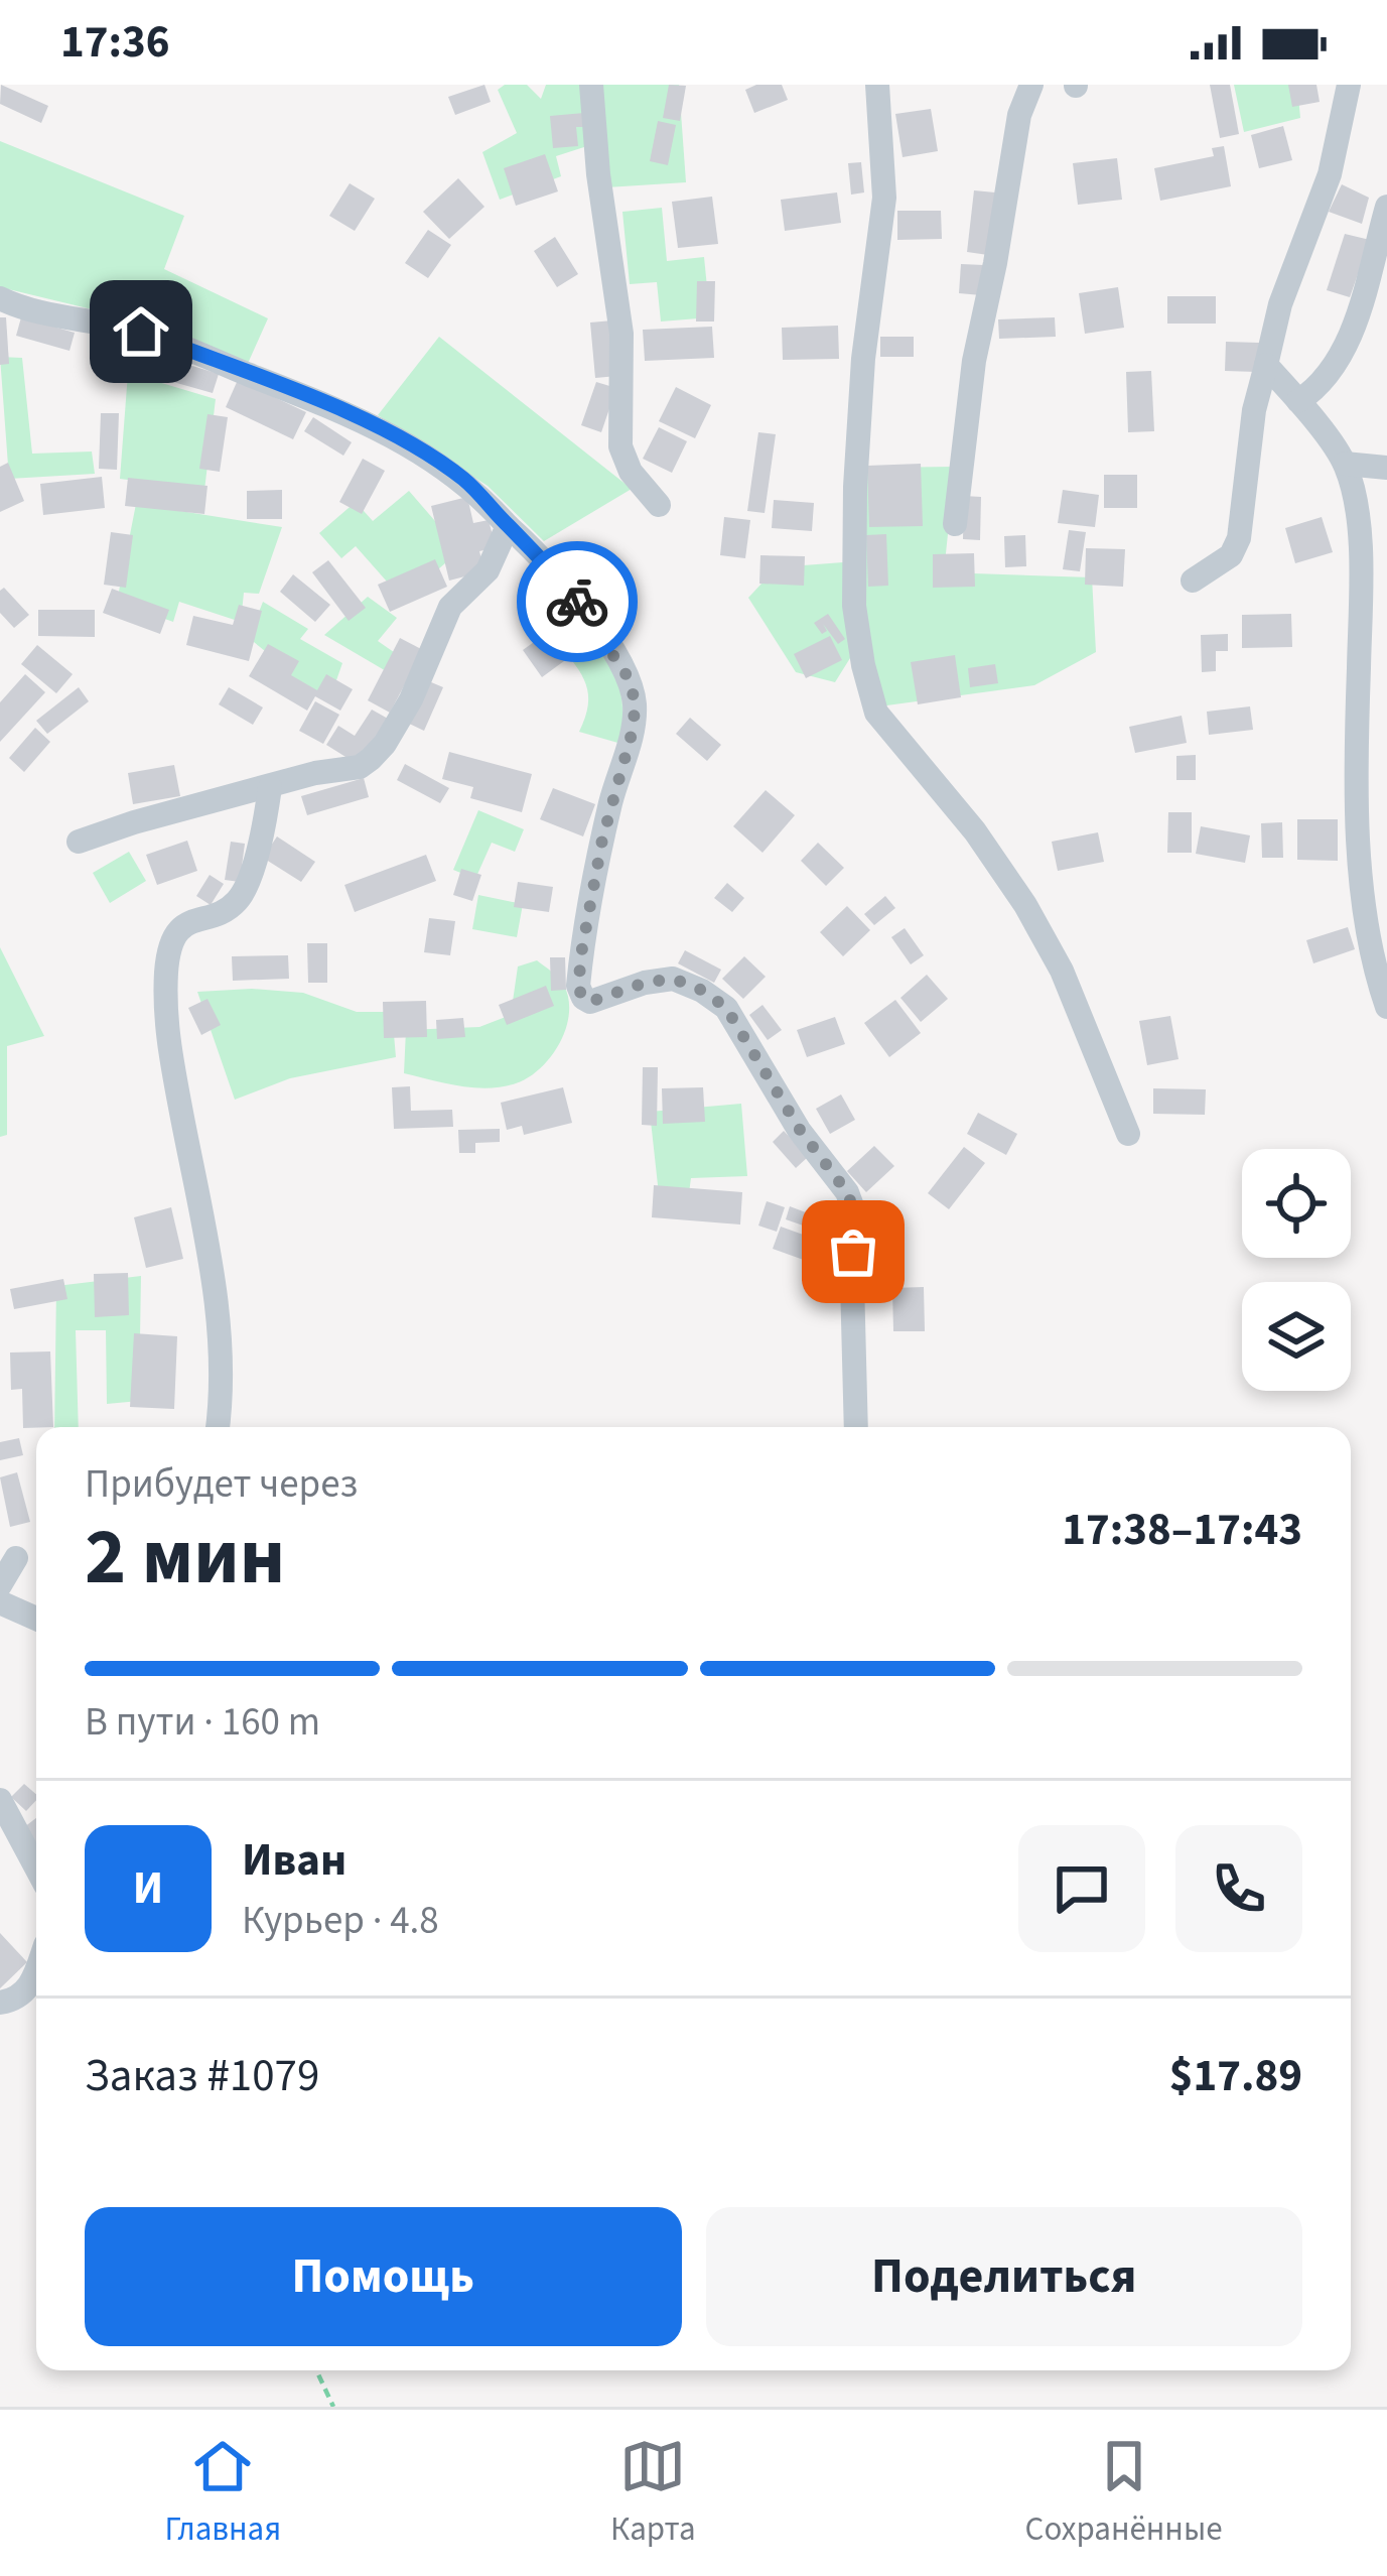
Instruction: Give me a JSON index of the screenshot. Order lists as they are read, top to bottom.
{
  "page": {
    "status": "17:36",
    "heading": ["2 мин", "Прибудет через", "17:38–17:43"],
    "panel": [
      "Иван",
      "Курьер · 4.8",
      "Заказ #1079",
      "$17.89"
    ],
    "bar": "В пути · 160 m",
    "round": "И",
    "buttons": ["Помощь", "Поделиться"],
    "tabs": ["Главная", "Карта", "Сохранённые"]
  }
}
